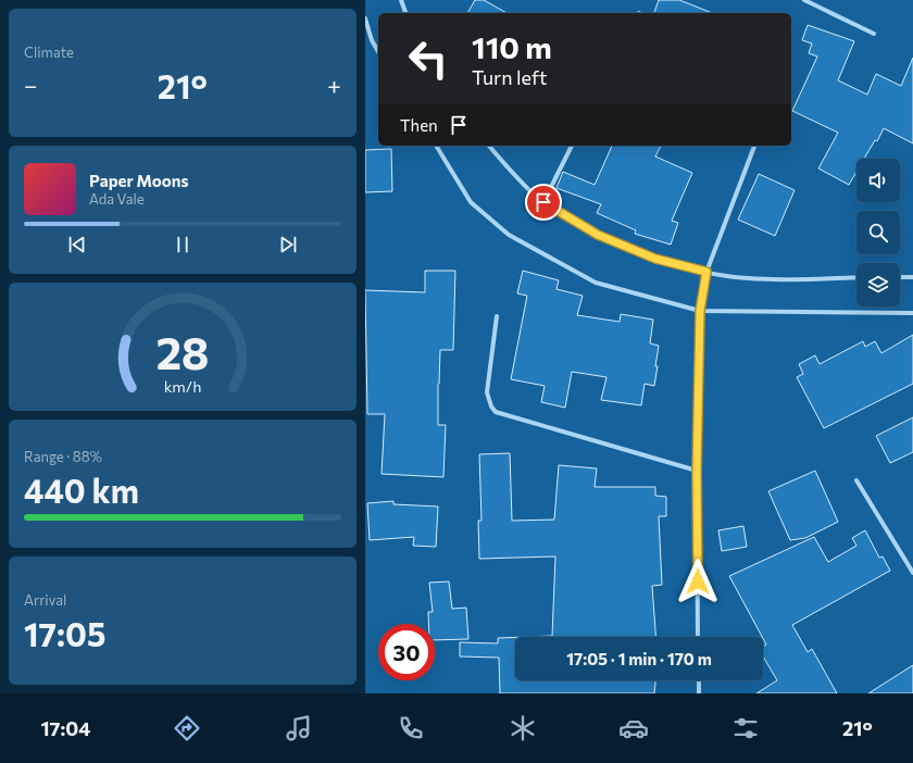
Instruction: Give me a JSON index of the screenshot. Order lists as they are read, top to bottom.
{
  "page": {
    "tile": [
      "Climate",
      ["Range · 88%", "440 km"],
      ["Arrival", "17:05"]
    ],
    "turn": ["110 m", "Turn left"],
    "heat": ["−", "21°", "+"],
    "then": "Then",
    "song": ["Paper Moons", "Ada Vale"],
    "limit": "30",
    "trip": "17:05 · 1 min · 170 m",
    "tabs": ["17:04", "21°"],
    "gauge": ["28", "km/h"]
  }
}
